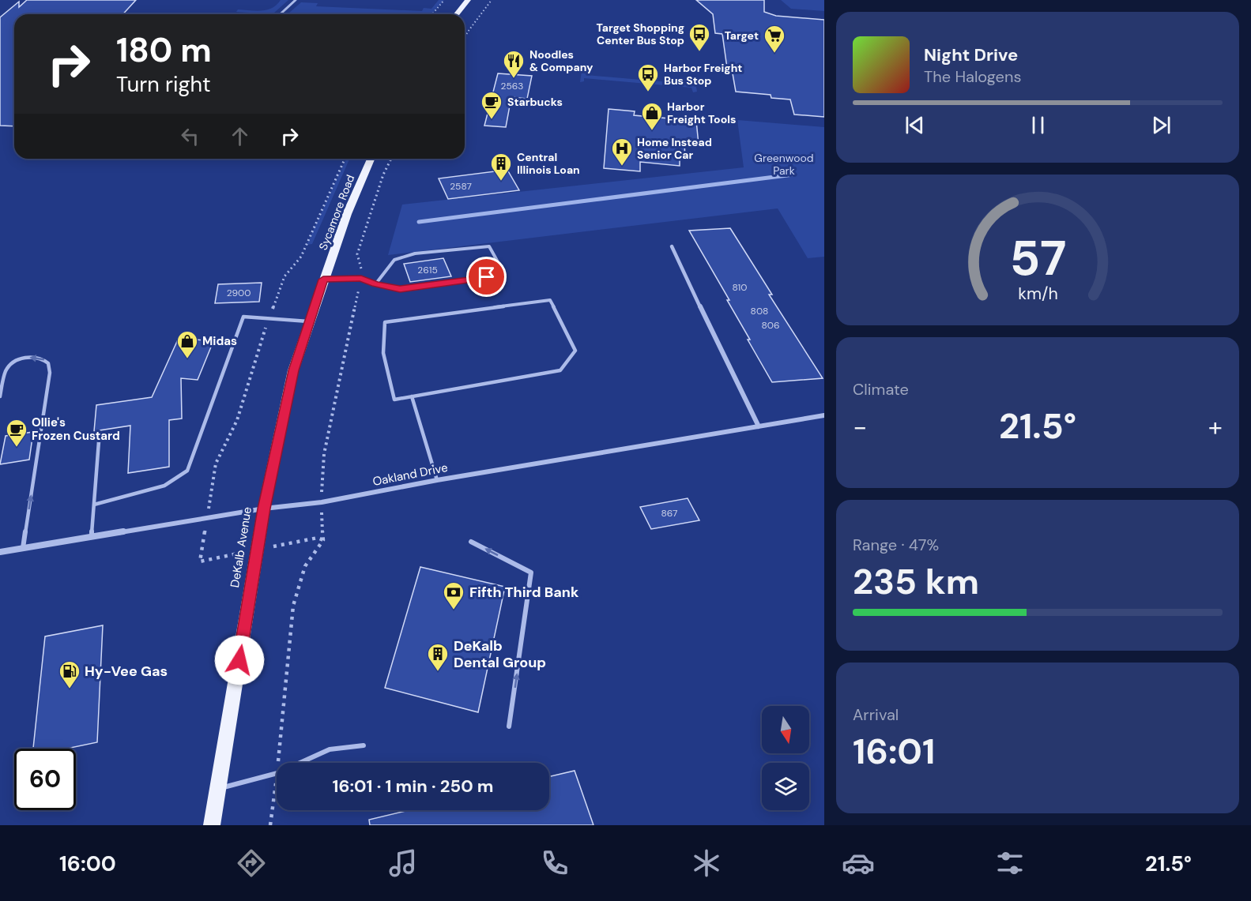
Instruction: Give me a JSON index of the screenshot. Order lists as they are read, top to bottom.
{
  "streets": {
    "main road": ["Sycamore Road", "DeKalb Avenue"],
    "street": ["Oakland Drive"]
  },
  "crossings": [
    ["Sycamore Road", "DeKalb Avenue"],
    ["Oakland Drive", "DeKalb Avenue"]
  ],
  "parks": ["Greenwood Park"],
  "places": {
    "bus stop": ["Target Shopping Center Bus Stop", "Harbor Freight Bus Stop"],
    "supermarket": ["Target"],
    "restaurant": ["Noodles & Company"],
    "cafe": ["Starbucks", "Ollie's Frozen Custard"],
    "shop": ["Harbor Freight Tools", "Midas"],
    "hospital": ["Home Instead Senior Car"],
    "building": ["Central Illinois Loan", "DeKalb Dental Group"],
    "bank": ["Fifth Third Bank"],
    "fuel station": ["Hy-Vee Gas"]
  },
  "house_numbers": [
    "2563",
    "2587",
    "2615",
    "810",
    "2900",
    "808",
    "806",
    "867"
  ],
  "north": "bottom",
  "page": {
    "turn": ["180 m", "Turn right"],
    "song": ["Night Drive", "The Halogens"],
    "tile": [
      "Climate",
      ["Range · 47%", "235 km"],
      ["Arrival", "16:01"]
    ],
    "heat": ["−", "21.5°", "+"],
    "limit": "60",
    "trip": "16:01 · 1 min · 250 m",
    "tabs": ["16:00", "21.5°"],
    "gauge": ["57", "km/h"]
  }
}
